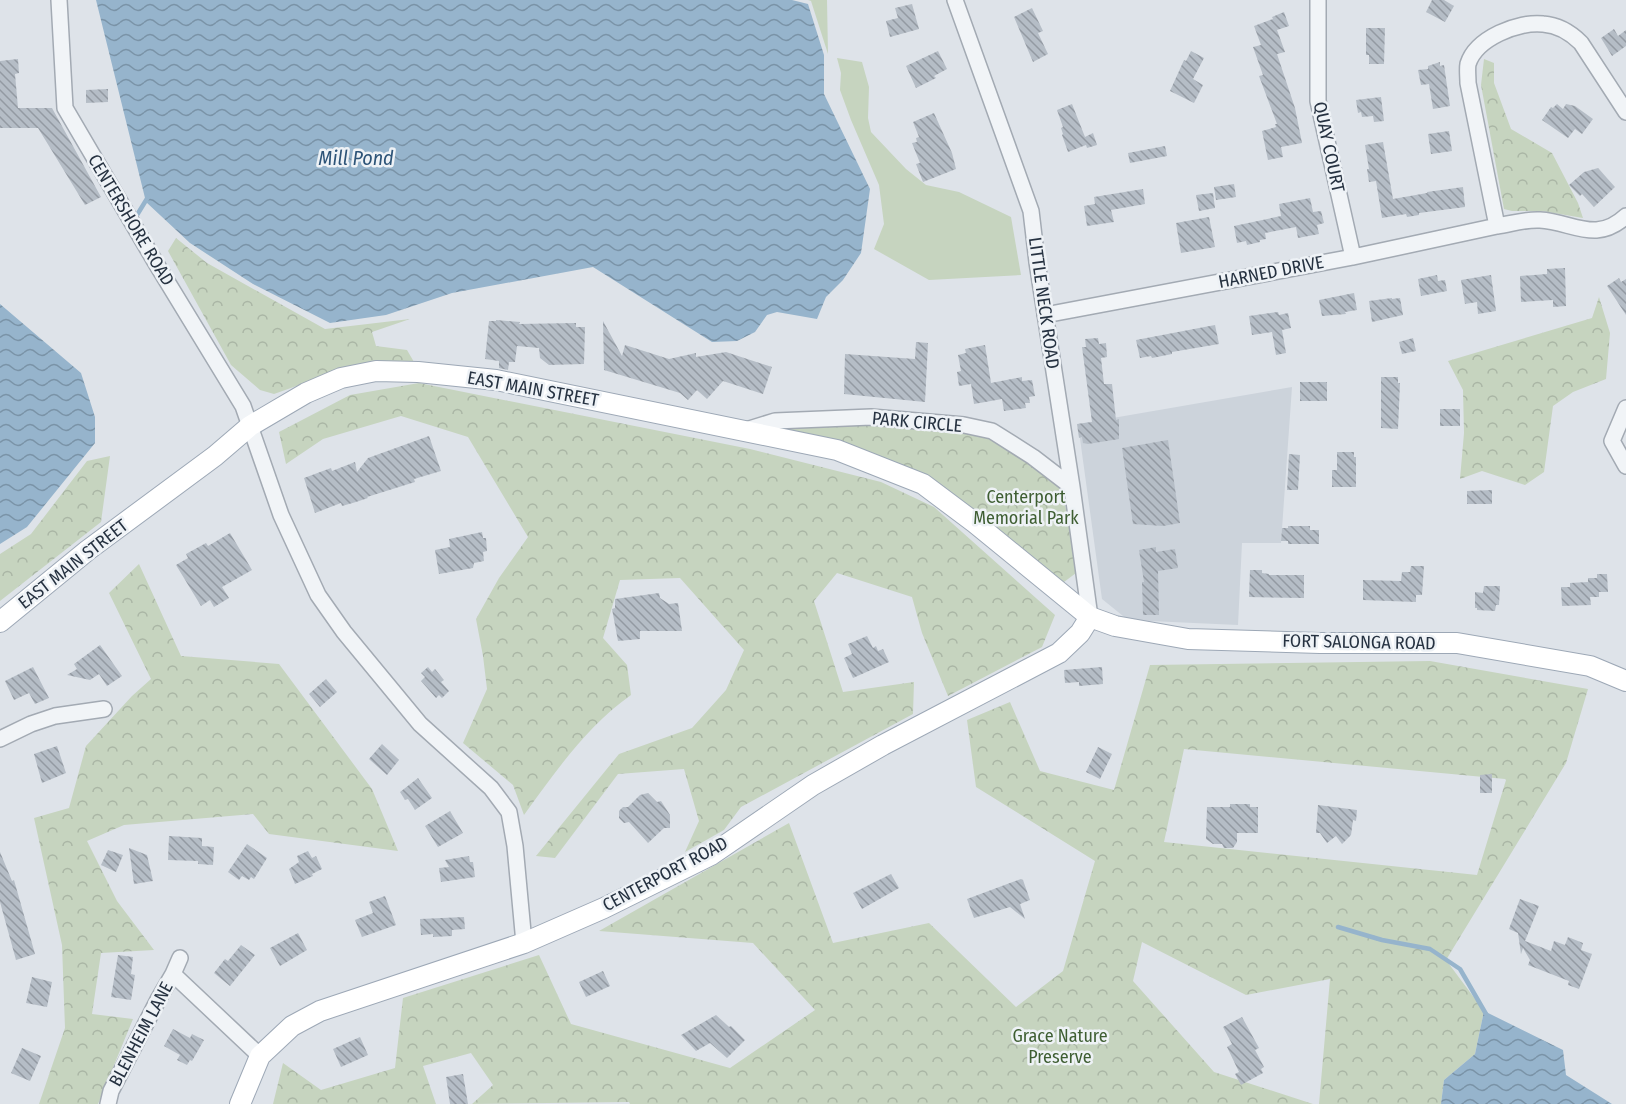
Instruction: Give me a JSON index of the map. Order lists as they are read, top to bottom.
{
  "streets": {
    "main road": ["EAST MAIN STREET", "FORT SALONGA ROAD", "CENTERPORT ROAD"],
    "street": [
      "QUAY COURT",
      "CENTERSHORE ROAD",
      "HARNED DRIVE",
      "LITTLE NECK ROAD",
      "PARK CIRCLE",
      "BLENHEIM LANE"
    ]
  },
  "crossings": [
    ["QUAY COURT", "HARNED DRIVE"],
    ["CENTERSHORE ROAD", "EAST MAIN STREET"],
    ["CENTERSHORE ROAD", "CENTERPORT ROAD"],
    ["HARNED DRIVE", "LITTLE NECK ROAD"],
    ["LITTLE NECK ROAD", "EAST MAIN STREET"],
    ["LITTLE NECK ROAD", "PARK CIRCLE"],
    ["LITTLE NECK ROAD", "FORT SALONGA ROAD"],
    ["LITTLE NECK ROAD", "CENTERPORT ROAD"],
    ["EAST MAIN STREET", "PARK CIRCLE"],
    ["EAST MAIN STREET", "FORT SALONGA ROAD"],
    ["EAST MAIN STREET", "CENTERPORT ROAD"],
    ["FORT SALONGA ROAD", "CENTERPORT ROAD"],
    ["CENTERPORT ROAD", "BLENHEIM LANE"]
  ],
  "water": ["Mill Pond"],
  "parks": ["Centerport Memorial Park", "Grace Nature Preserve"]
}
